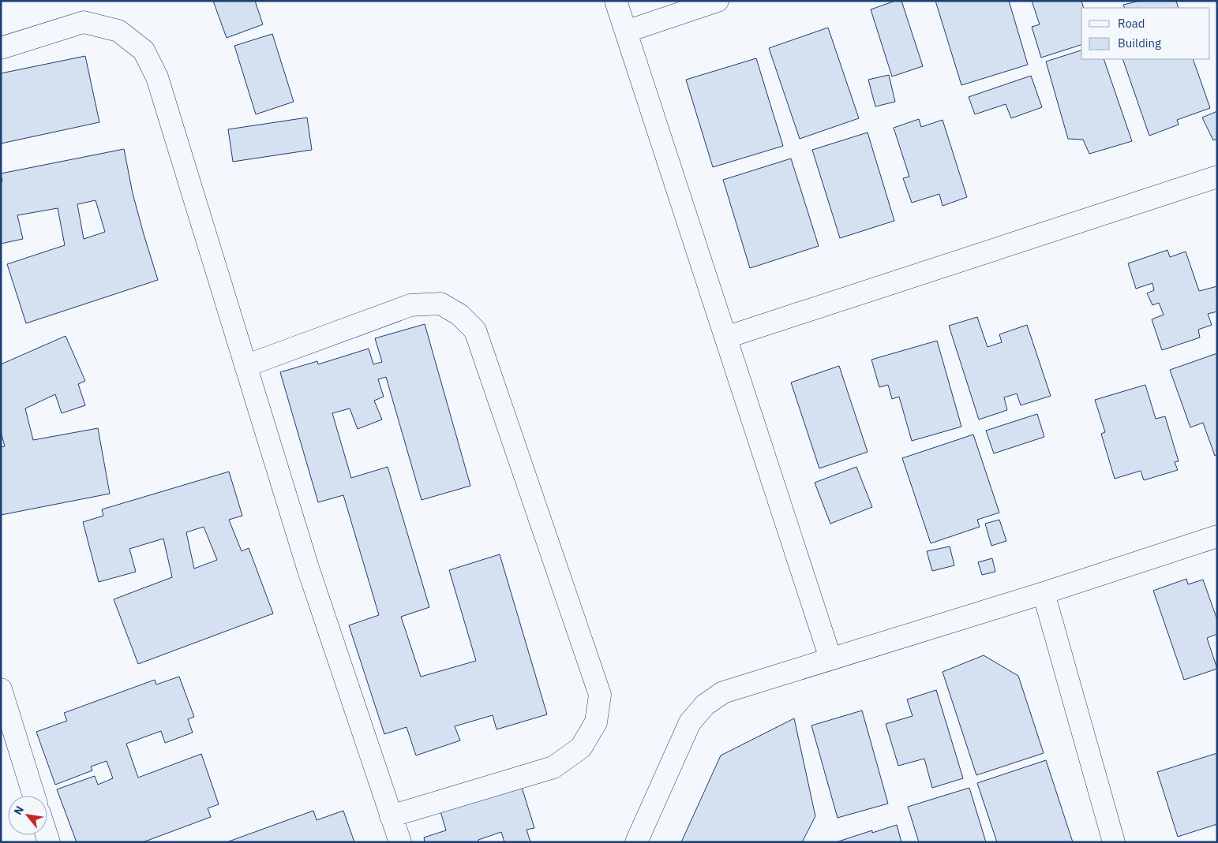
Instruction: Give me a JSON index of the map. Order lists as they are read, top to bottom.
{
  "legend": ["Road", "Building"],
  "north": "top left"
}
